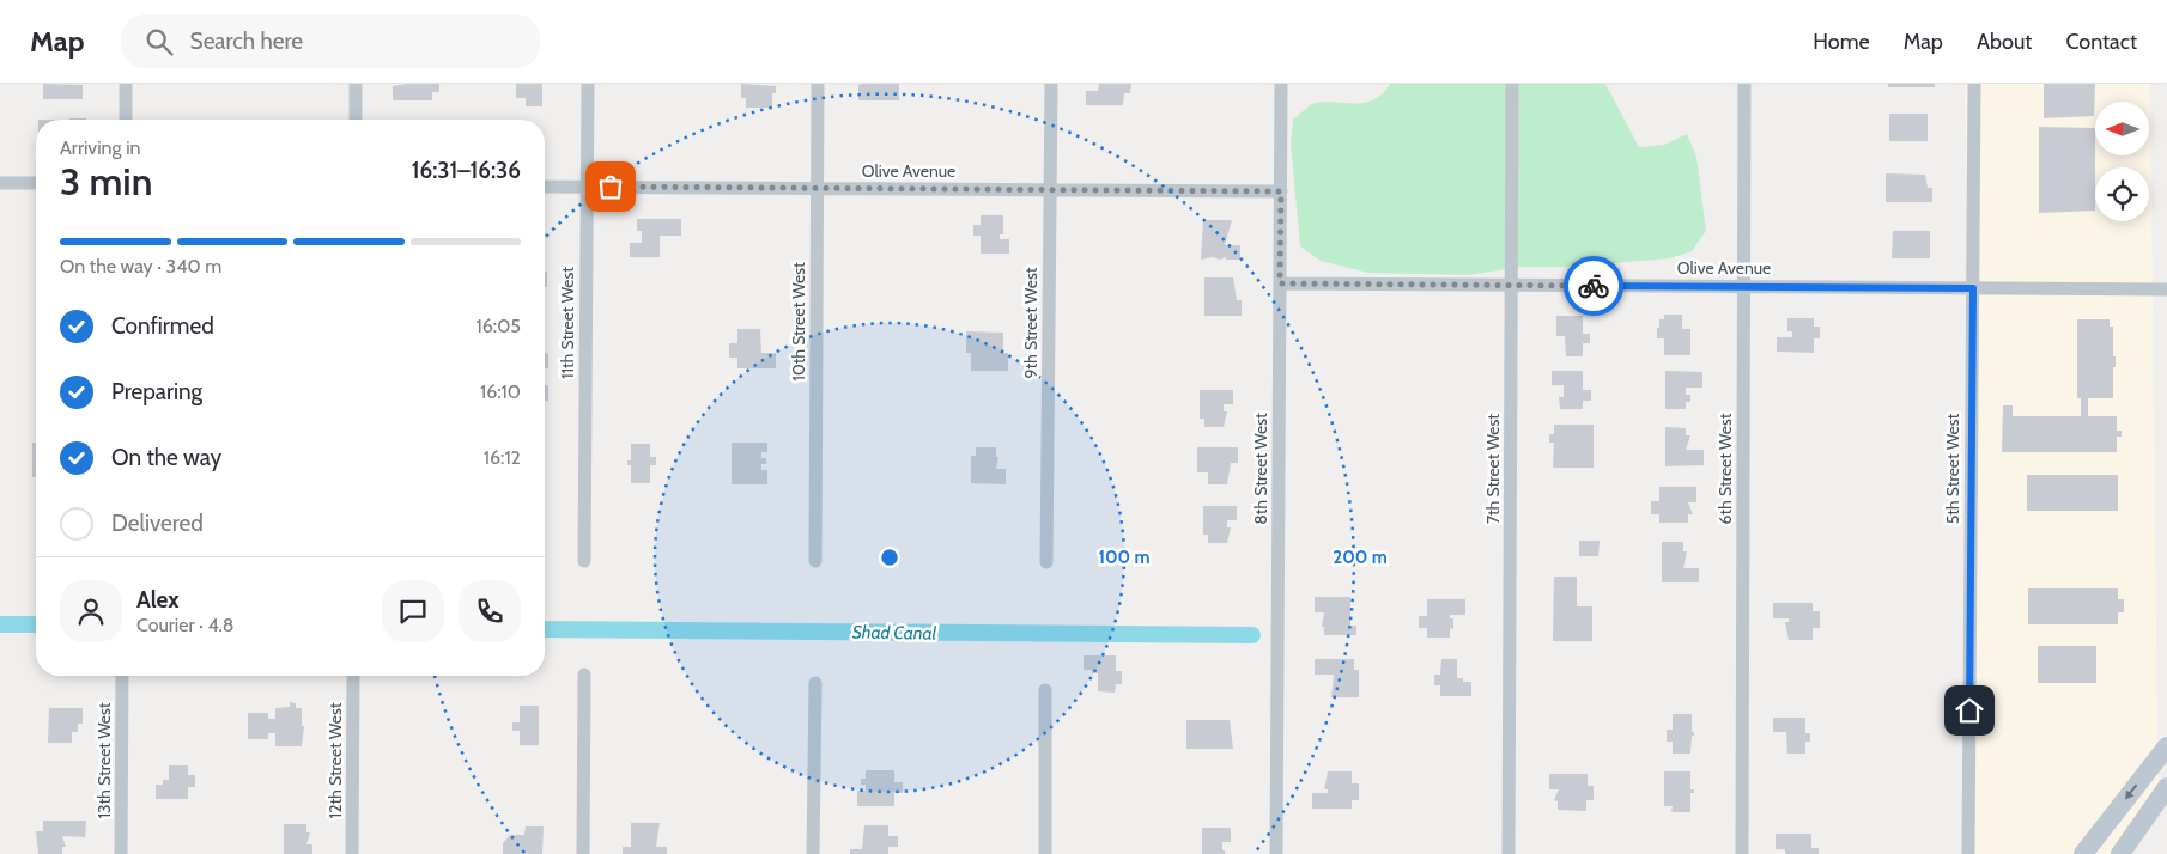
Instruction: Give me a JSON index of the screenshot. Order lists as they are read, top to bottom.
{
  "streets": {
    "street": [
      "Olive Avenue",
      "10th Street West",
      "11th Street West",
      "9th Street West",
      "8th Street West",
      "7th Street West",
      "6th Street West",
      "5th Street West",
      "13th Street West",
      "12th Street West"
    ]
  },
  "crossings": [
    ["Olive Avenue", "10th Street West"],
    ["Olive Avenue", "11th Street West"],
    ["Olive Avenue", "9th Street West"],
    ["Olive Avenue", "8th Street West"],
    ["Olive Avenue", "7th Street West"],
    ["Olive Avenue", "6th Street West"],
    ["Olive Avenue", "5th Street West"]
  ],
  "water": ["Shad Canal"],
  "north": "left",
  "page": {
    "header": "Map",
    "search": "Search here",
    "nav": [
      "Home",
      "Map",
      "About",
      "Contact"
    ],
    "heading": ["3 min", "Arriving in", "16:31–16:36"],
    "panel": ["Alex", "Courier · 4.8"],
    "bar": "On the way · 340 m",
    "list": [
      ["Confirmed", "16:05"],
      ["Preparing", "16:10"],
      ["On the way", "16:12"],
      "Delivered"
    ]
  },
  "rings": ["100 m", "200 m"]
}
